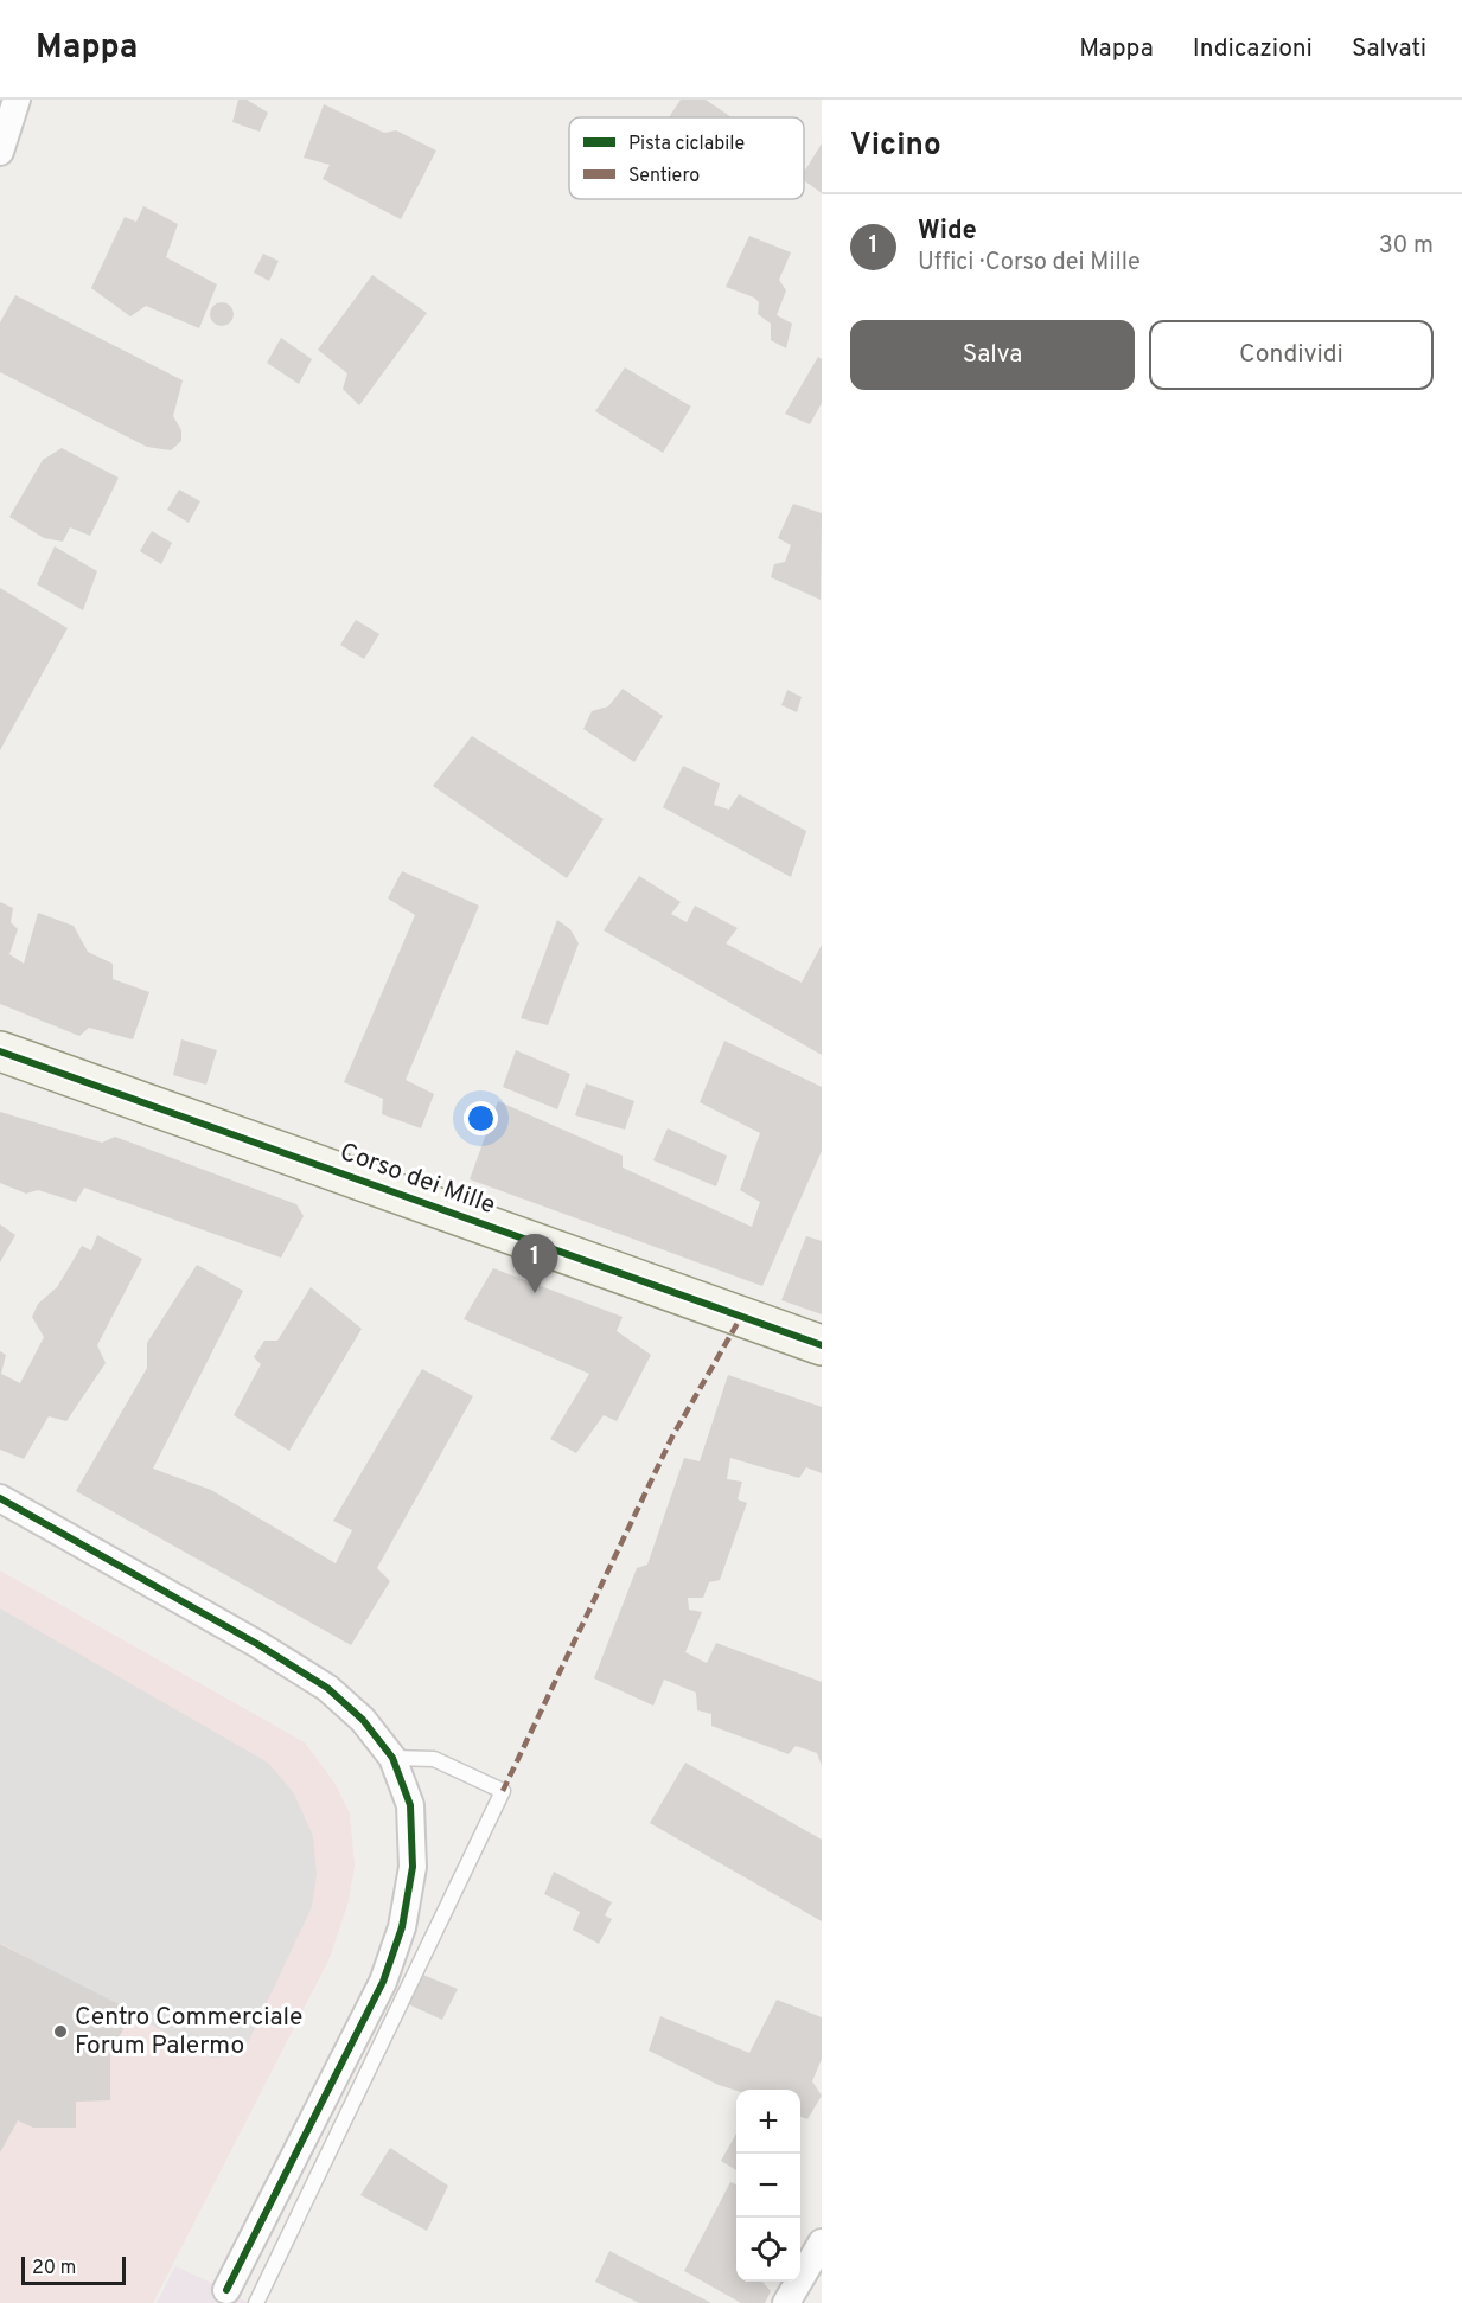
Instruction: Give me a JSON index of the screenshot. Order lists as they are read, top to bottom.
{
  "streets": {
    "street": ["Corso dei Mille"]
  },
  "places": ["Centro Commerciale Forum Palermo"],
  "legend": ["Pista ciclabile", "Sentiero"],
  "scale_bar": "20 m",
  "page": {
    "header": "Mappa",
    "nav": ["Mappa", "Indicazioni", "Salvati"],
    "heading": "Vicino",
    "list": [
      {
        "mark": "1",
        "name": "Wide",
        "note": "Uffici · Corso dei Mille",
        "value": "30 m"
      }
    ],
    "buttons": ["Salva", "Condividi"],
    "pins": "1",
    "map_buttons": ["+", "−"],
    "scale": "20 m"
  }
}
